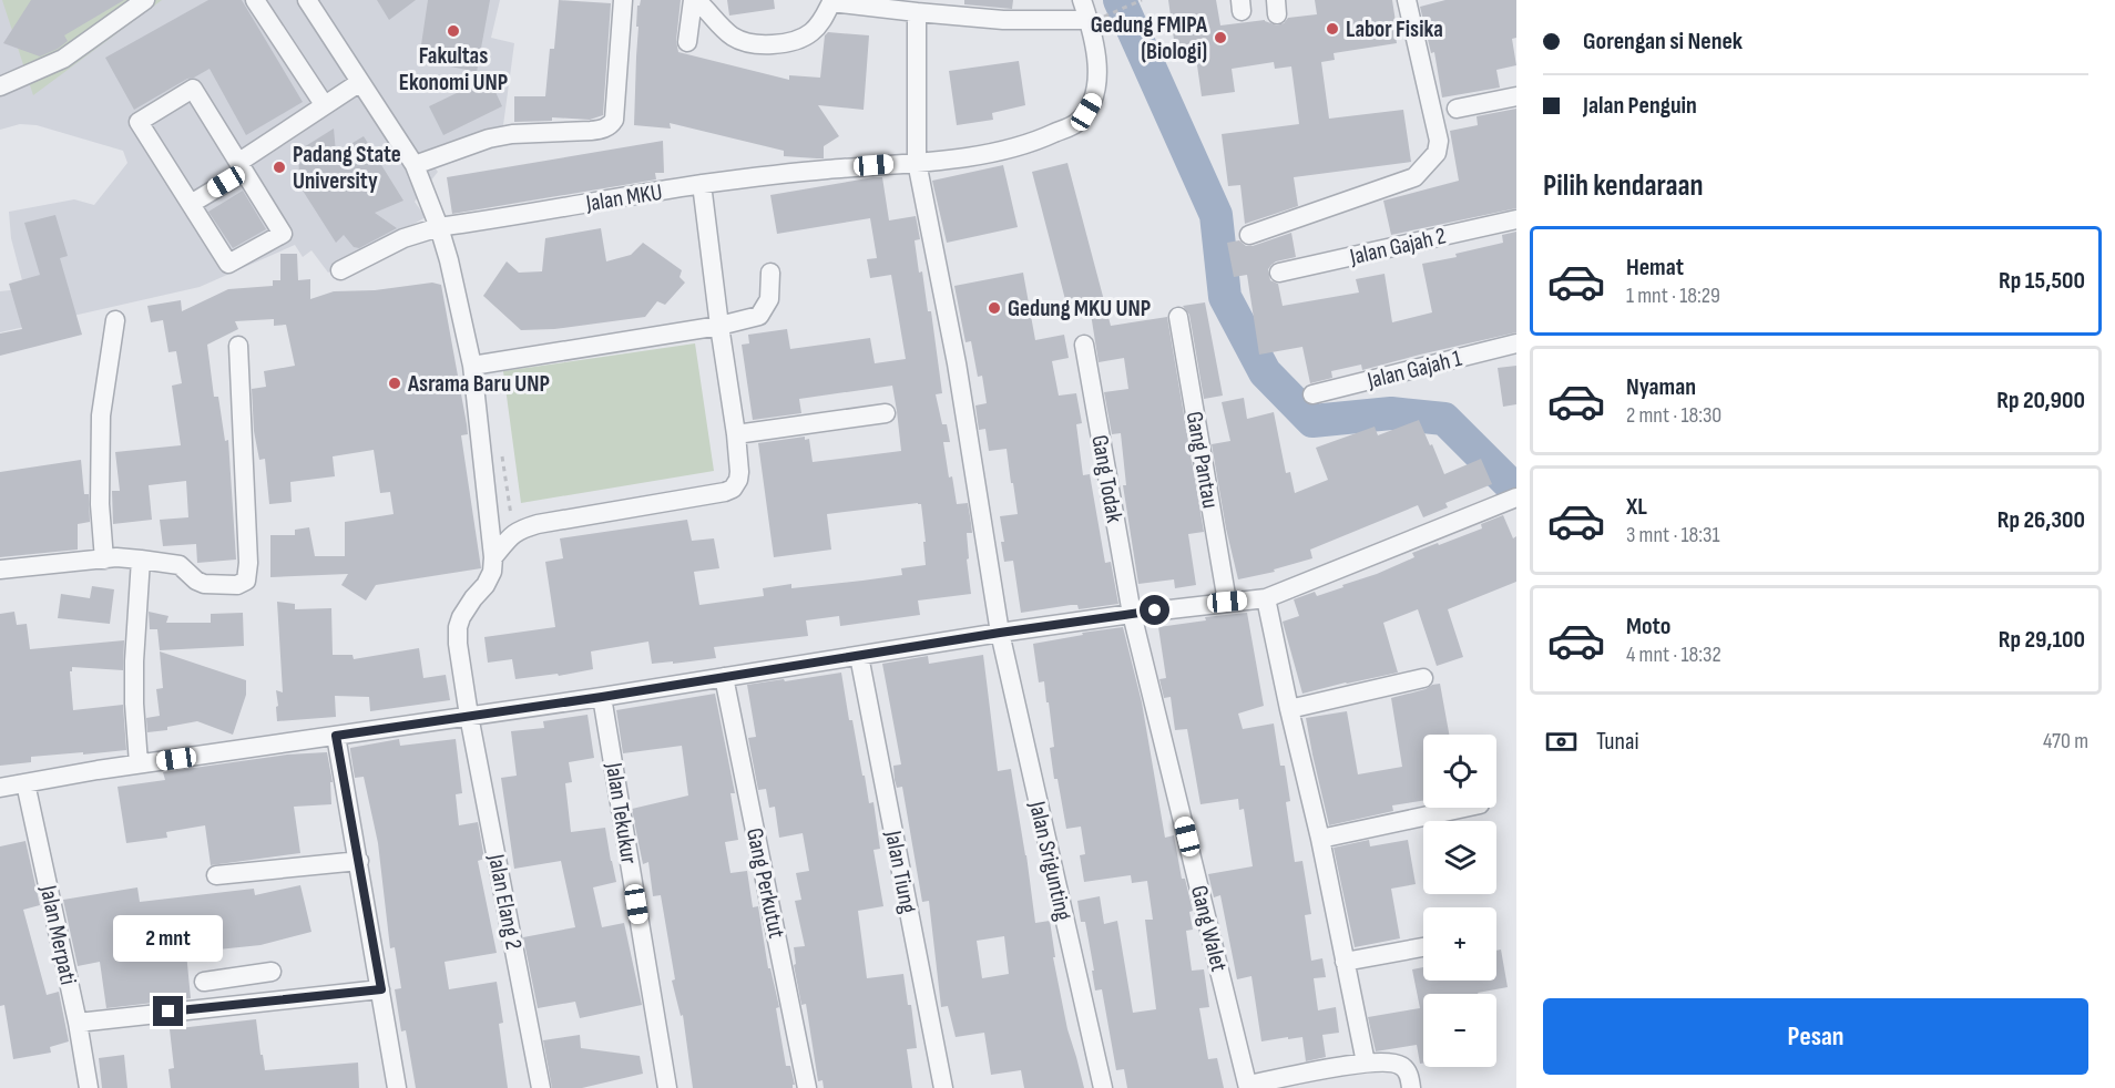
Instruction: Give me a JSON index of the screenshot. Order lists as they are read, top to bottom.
{
  "streets": {
    "street": [
      "Jalan MKU",
      "Jalan Gajah 2",
      "Jalan Gajah 1",
      "Gang Pantau",
      "Gang Todak",
      "Jalan Tekukur",
      "Jalan Srigunting",
      "Jalan Tiung",
      "Gang Perkutut",
      "Jalan Elang 2",
      "Gang Walet",
      "Jalan Merpati"
    ]
  },
  "crossings": [
    ["Gang Todak", "Gang Walet"]
  ],
  "places": [
    "Labor Fisika",
    "Fakultas Ekonomi UNP",
    "Gedung FMIPA (Biologi)",
    "Padang State University",
    "Gedung MKU UNP",
    "Asrama Baru UNP"
  ],
  "page": {
    "banner": ["Gorengan si Nenek", "Jalan Penguin"],
    "heading": "Pilih kendaraan",
    "list": [
      {
        "name": "Hemat",
        "note": "1 mnt · 18:29",
        "value": "Rp 15,500"
      },
      {
        "name": "Nyaman",
        "note": "2 mnt · 18:30",
        "value": "Rp 20,900"
      },
      {
        "name": "XL",
        "note": "3 mnt · 18:31",
        "value": "Rp 26,300"
      },
      {
        "name": "Moto",
        "note": "4 mnt · 18:32",
        "value": "Rp 29,100"
      }
    ],
    "pay": ["Tunai", "470 m"],
    "map_buttons": ["+", "−"],
    "bubble": "2 mnt",
    "buttons": "Pesan"
  }
}
